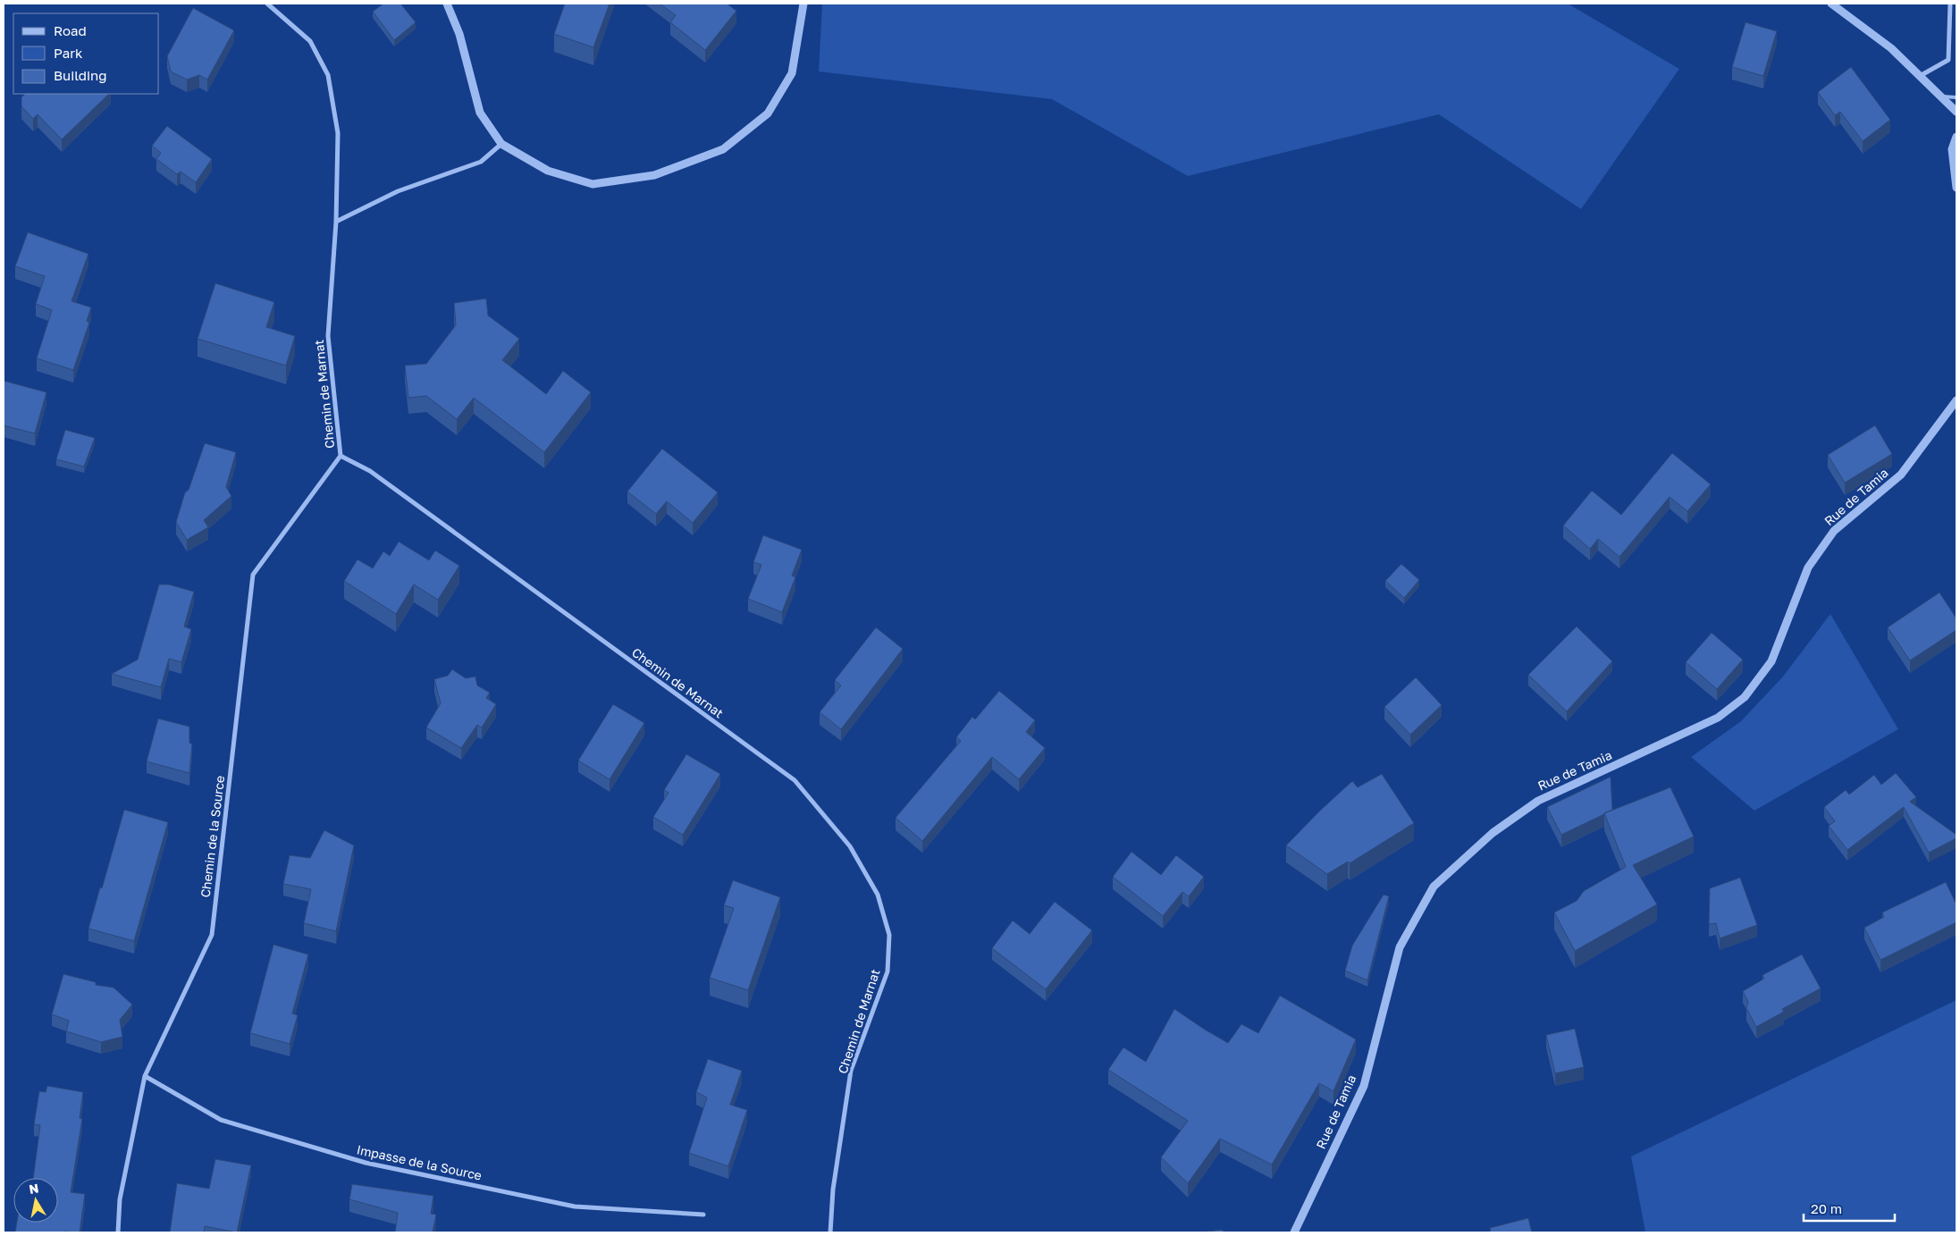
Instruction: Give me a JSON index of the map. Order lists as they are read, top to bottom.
{
  "streets": {
    "street": [
      "Chemin de Marnat",
      "Rue de Tamia",
      "Chemin de la Source",
      "Impasse de la Source"
    ]
  },
  "crossings": [
    ["Chemin de Marnat", "Chemin de la Source"],
    ["Chemin de la Source", "Impasse de la Source"]
  ],
  "legend": ["Road", "Park", "Building"],
  "scale_bar": "20 m",
  "north": "top"
}
